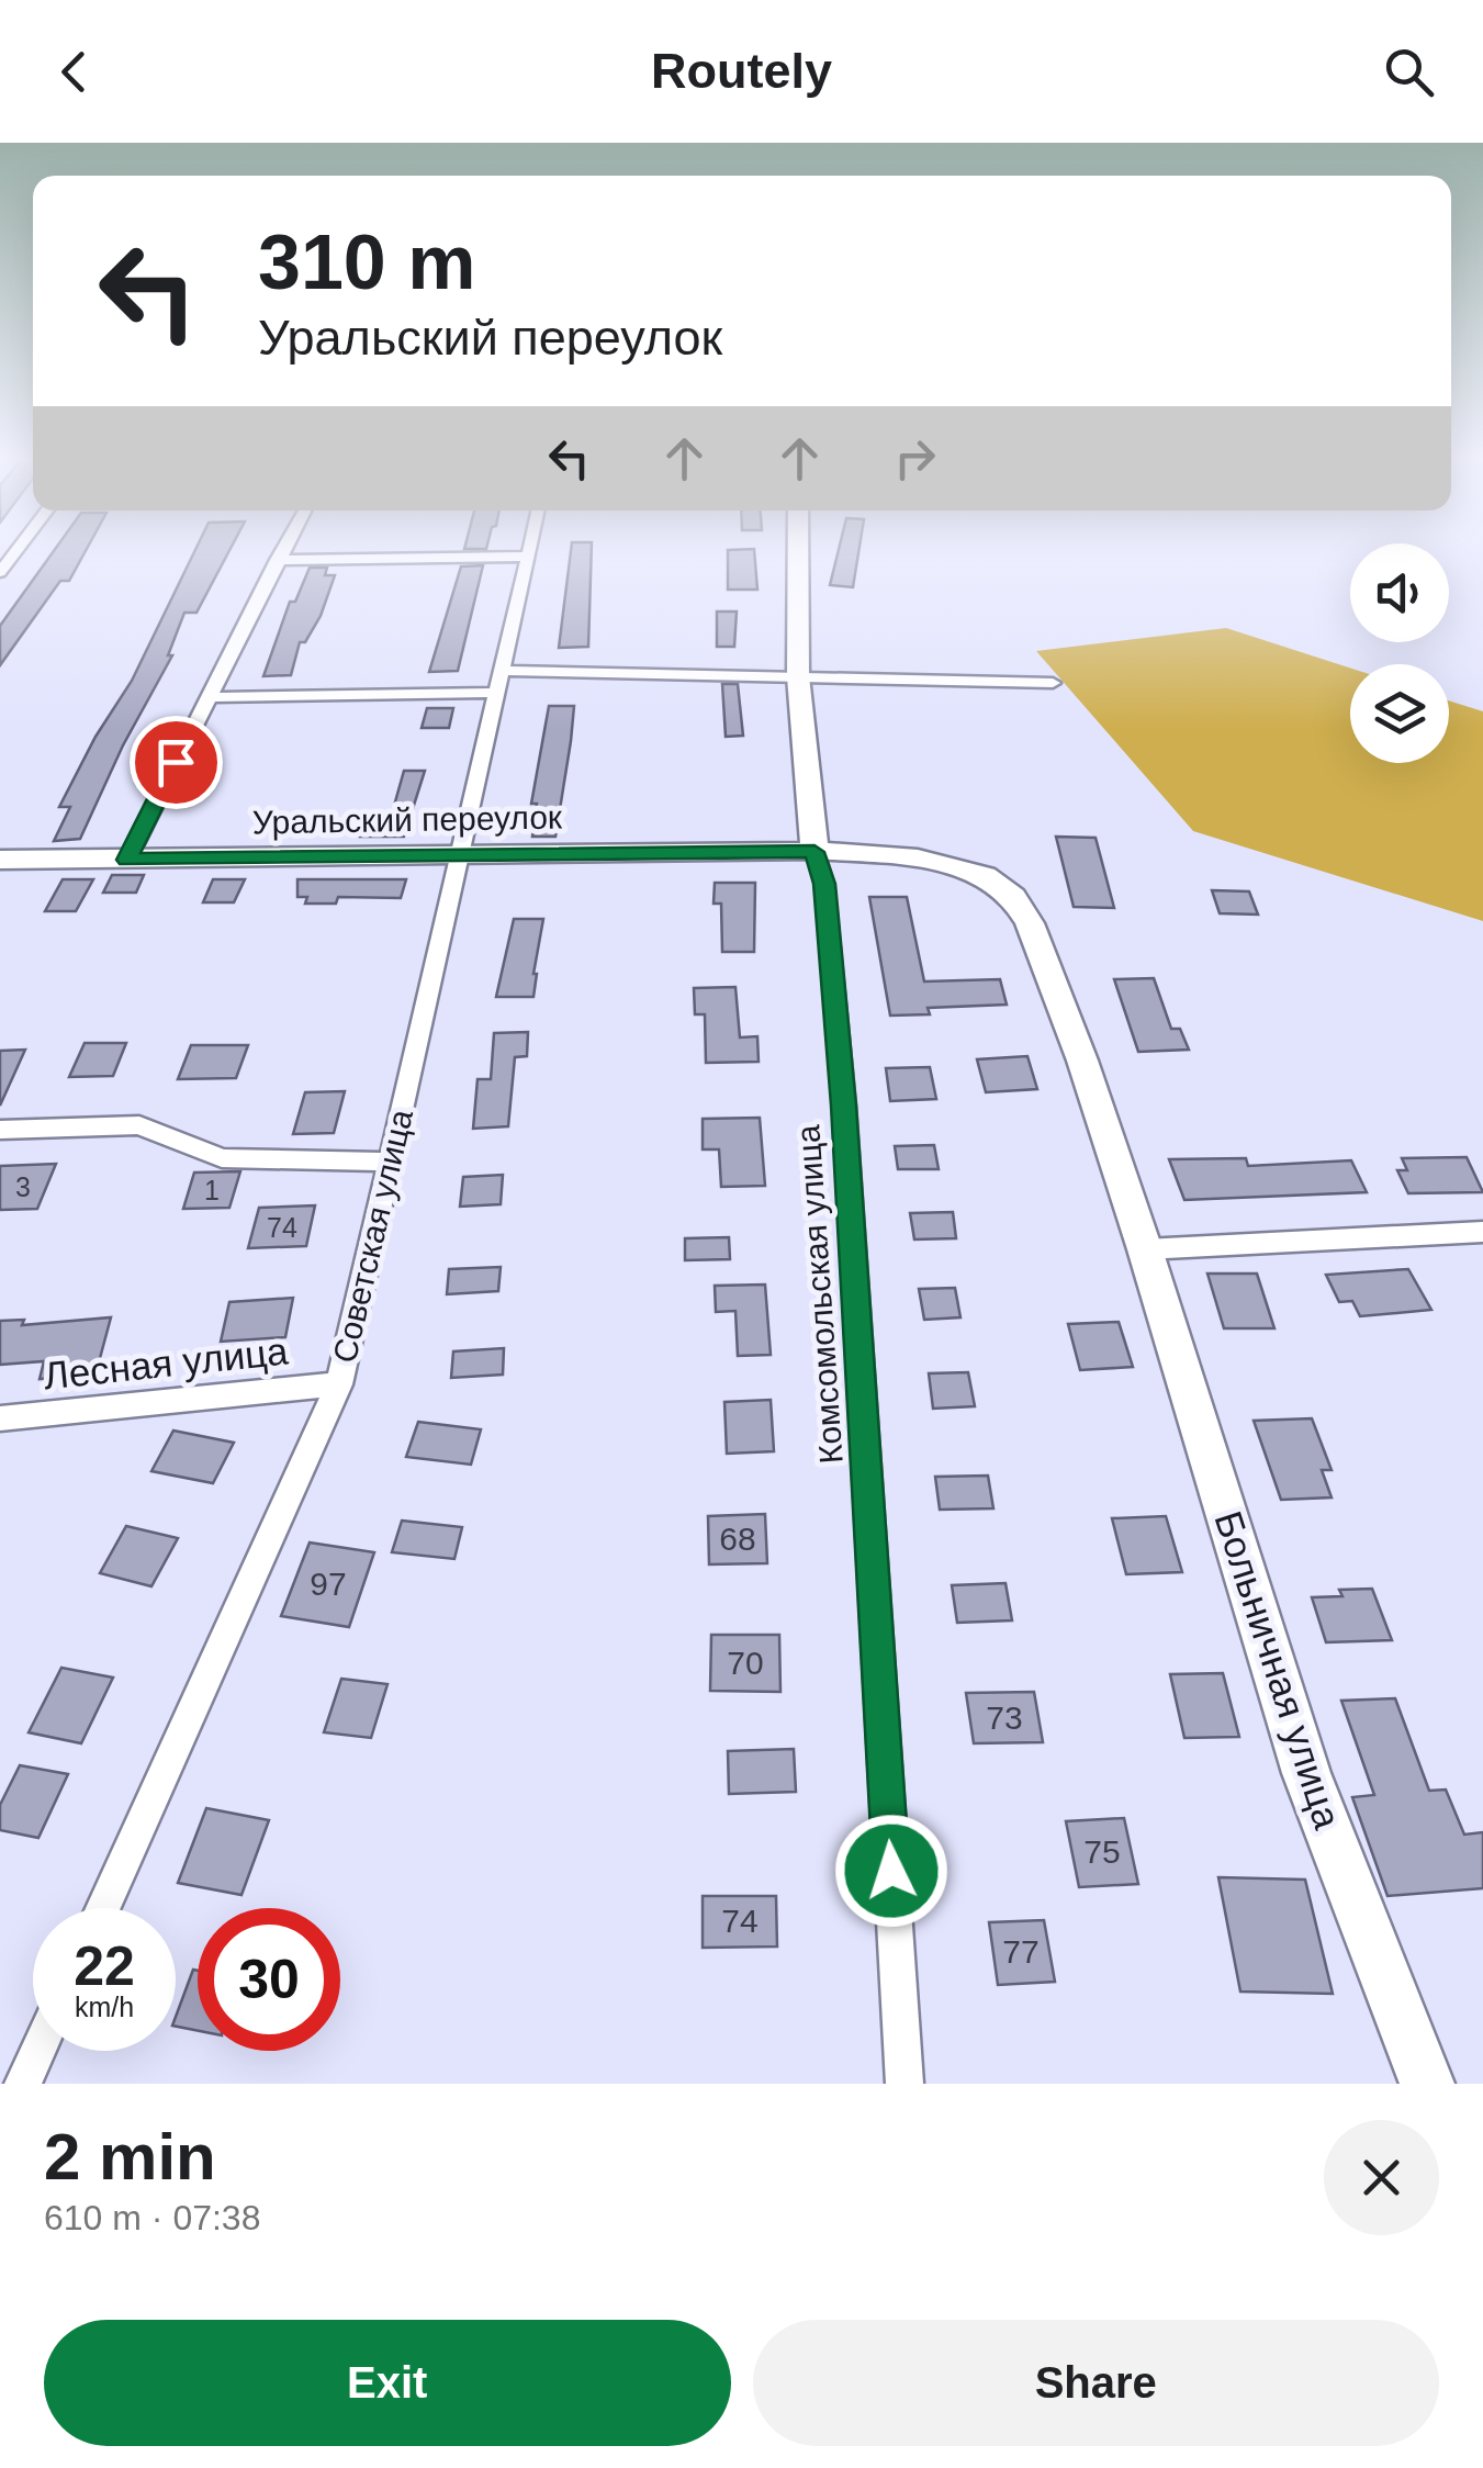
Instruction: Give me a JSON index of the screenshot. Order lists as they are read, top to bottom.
{
  "streets": {
    "street": [
      "Уральский переулок",
      "Советская улица",
      "Комсомольская улица",
      "Лесная улица",
      "Больничная улица"
    ]
  },
  "crossings": [
    ["Уральский переулок", "Советская улица"],
    ["Уральский переулок", "Комсомольская улица"],
    ["Уральский переулок", "Больничная улица"],
    ["Советская улица", "Лесная улица"],
    ["Комсомольская улица", "Больничная улица"]
  ],
  "house_numbers": [
    "3",
    "1",
    "74",
    "68",
    "97",
    "70",
    "73",
    "75",
    "74",
    "77"
  ],
  "page": {
    "header": "Routely",
    "turn": ["310 m", "Уральский переулок"],
    "speed": "22 km/h",
    "limit": "30",
    "heading": ["2 min", "610 m · 07:38"],
    "buttons": ["Exit", "Share"]
  }
}
